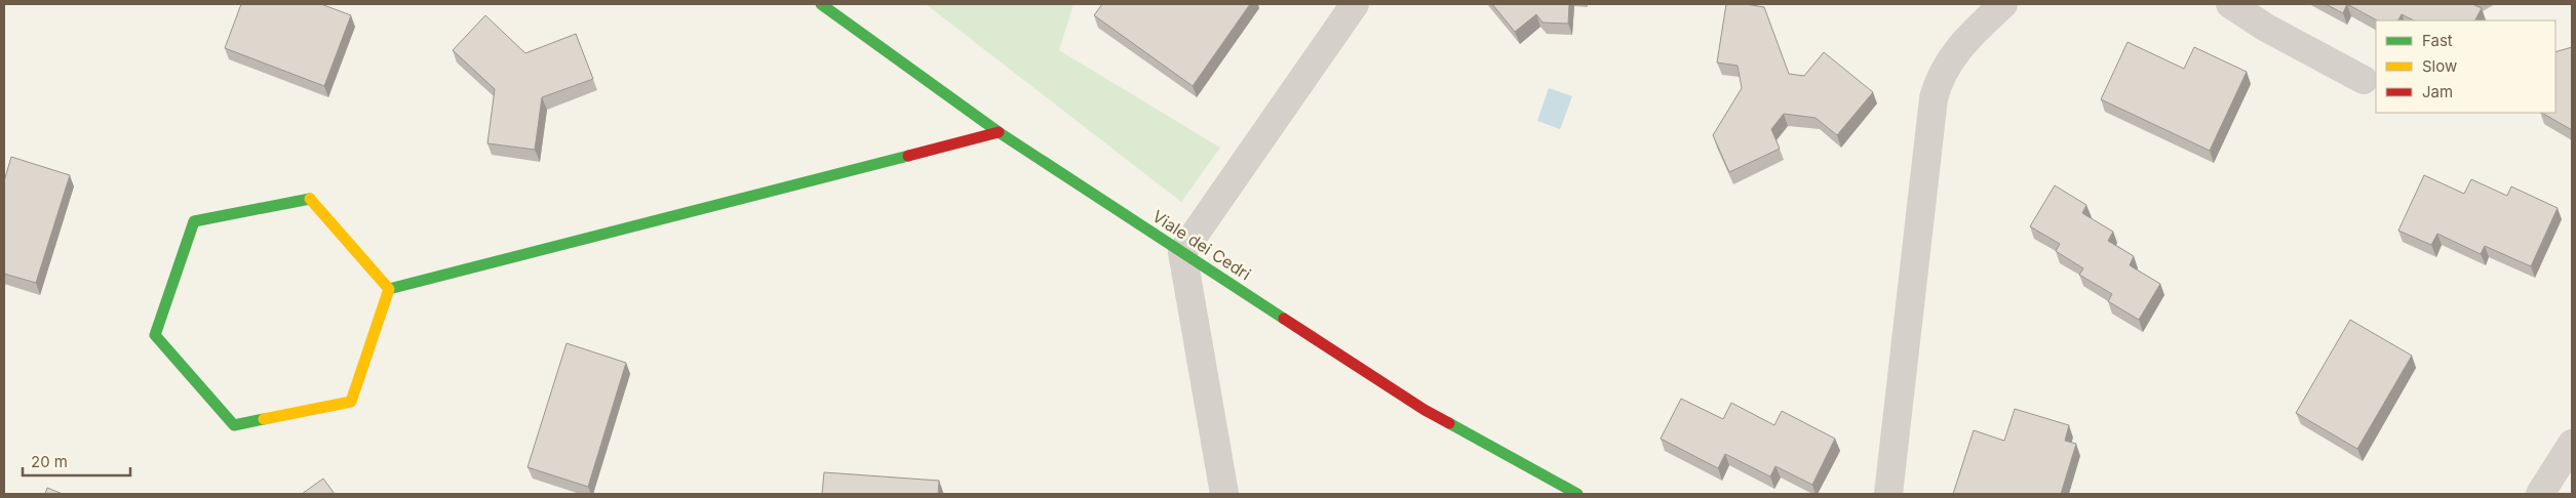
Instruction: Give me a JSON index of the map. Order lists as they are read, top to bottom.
{
  "streets": {
    "street": ["Viale dei Cedri"]
  },
  "legend": ["Fast", "Slow", "Jam"],
  "scale_bar": "20 m"
}
